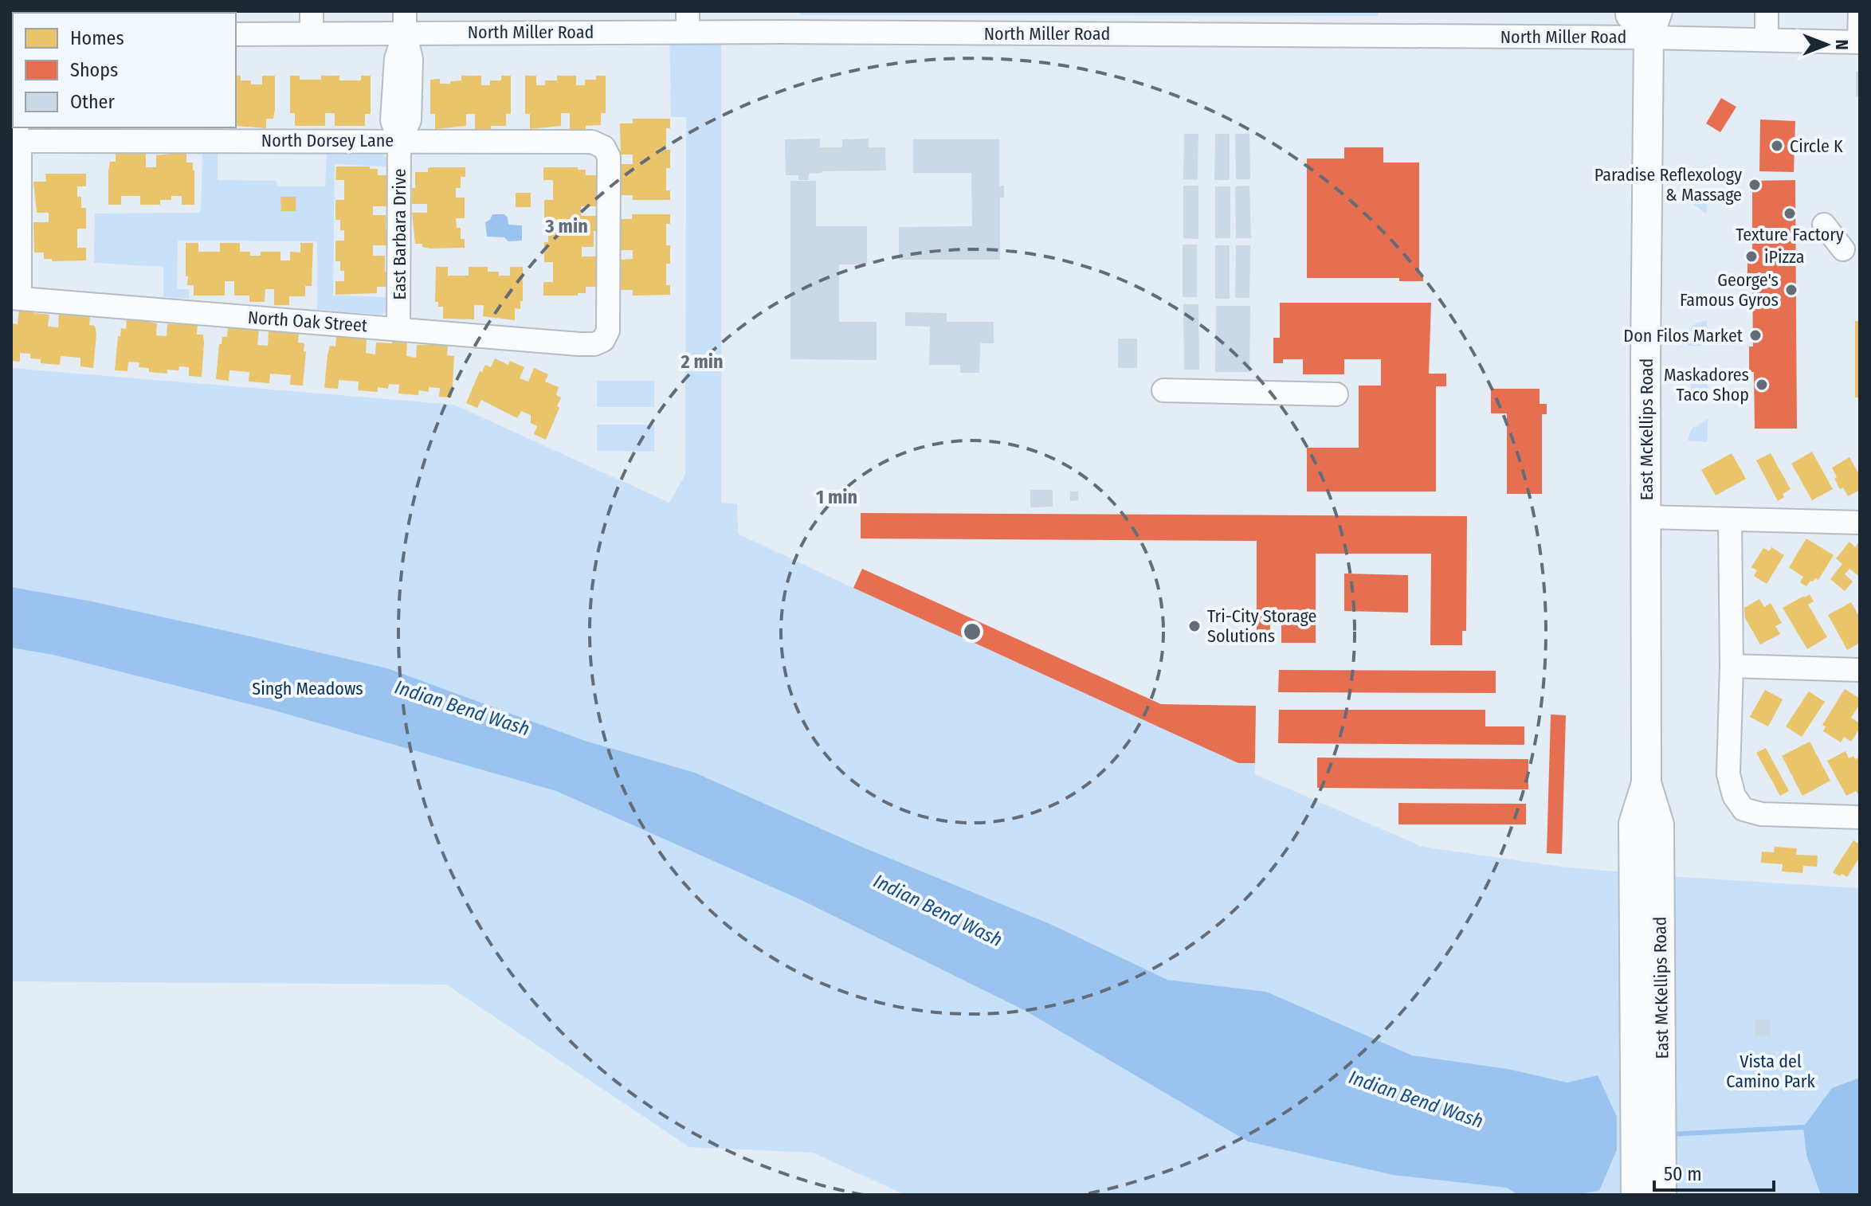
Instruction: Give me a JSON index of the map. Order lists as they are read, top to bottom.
{
  "streets": {
    "main road": ["East McKellips Road"],
    "street": [
      "North Miller Road",
      "North Dorsey Lane",
      "East Barbara Drive",
      "North Oak Street"
    ]
  },
  "crossings": [
    ["North Miller Road", "East Barbara Drive"],
    ["North Miller Road", "East McKellips Road"],
    ["North Dorsey Lane", "East Barbara Drive"],
    ["North Dorsey Lane", "North Oak Street"],
    ["East Barbara Drive", "North Oak Street"]
  ],
  "water": ["Indian Bend Wash"],
  "parks": ["Singh Meadows", "Vista del Camino Park"],
  "places": [
    "Circle K",
    "Paradise Reflexology & Massage",
    "Texture Factory",
    "iPizza",
    "George's Famous Gyros",
    "Don Filos Market",
    "Maskadores Taco Shop",
    "Tri-City Storage Solutions"
  ],
  "legend": ["Homes", "Shops", "Other"],
  "scale_bar": "50 m",
  "north": "right",
  "rings": ["3 min", "2 min", "1 min"]
}
